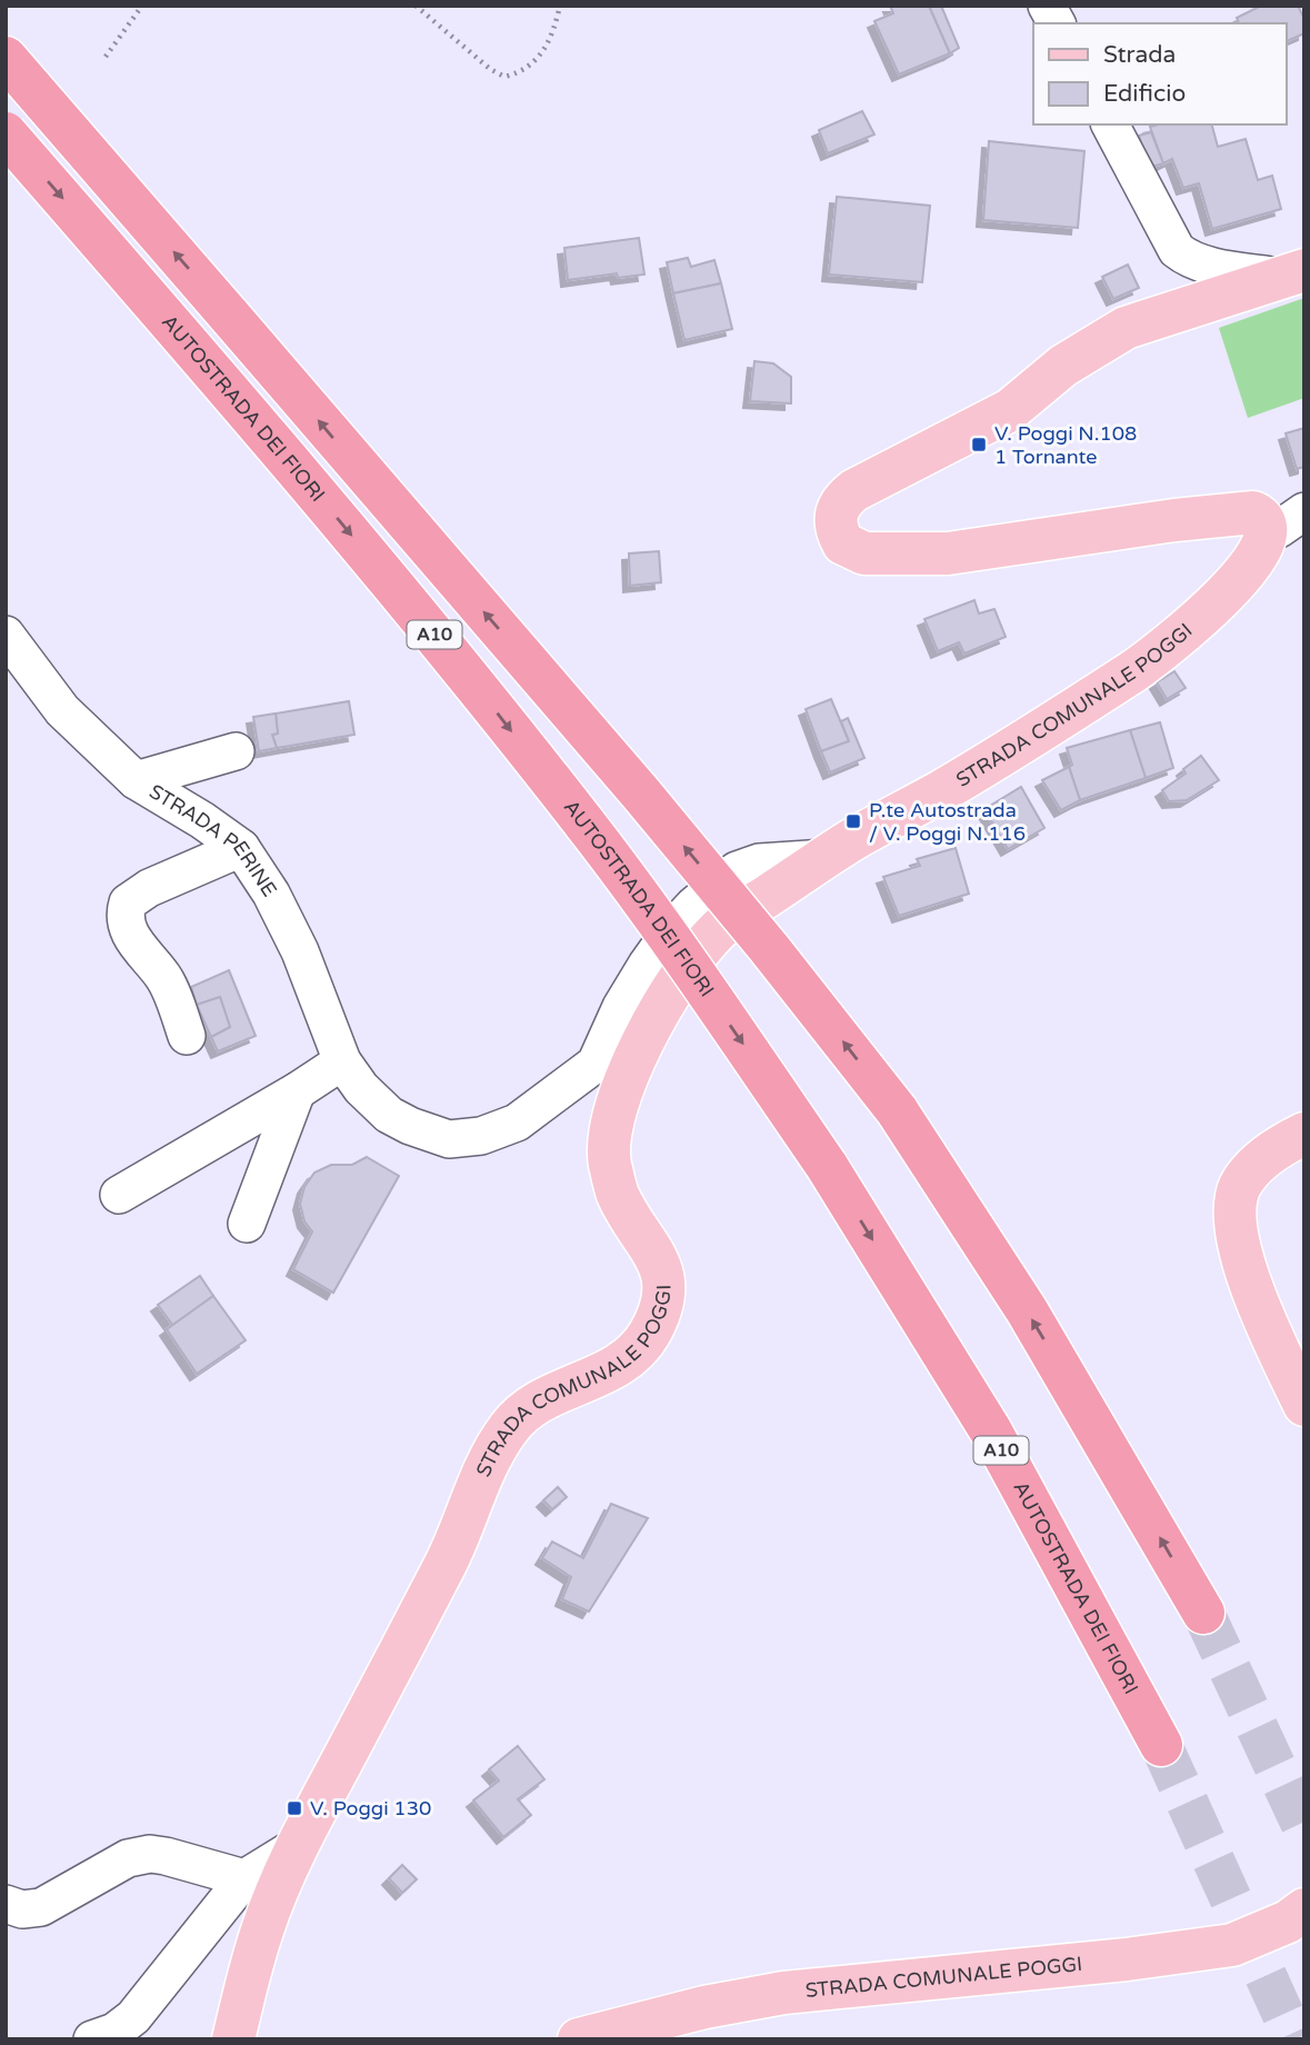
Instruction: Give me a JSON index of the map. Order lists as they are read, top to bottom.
{
  "streets": {
    "highway": ["AUTOSTRADA DEI FIORI", "A10"],
    "main road": ["STRADA COMUNALE POGGI"],
    "street": ["STRADA PERINE"]
  },
  "places": {
    "transit": ["V. Poggi N.108 1 Tornante", "P.te Autostrada / V. Poggi N.116", "V. Poggi 130"]
  },
  "legend": ["Strada", "Edificio"]
}
